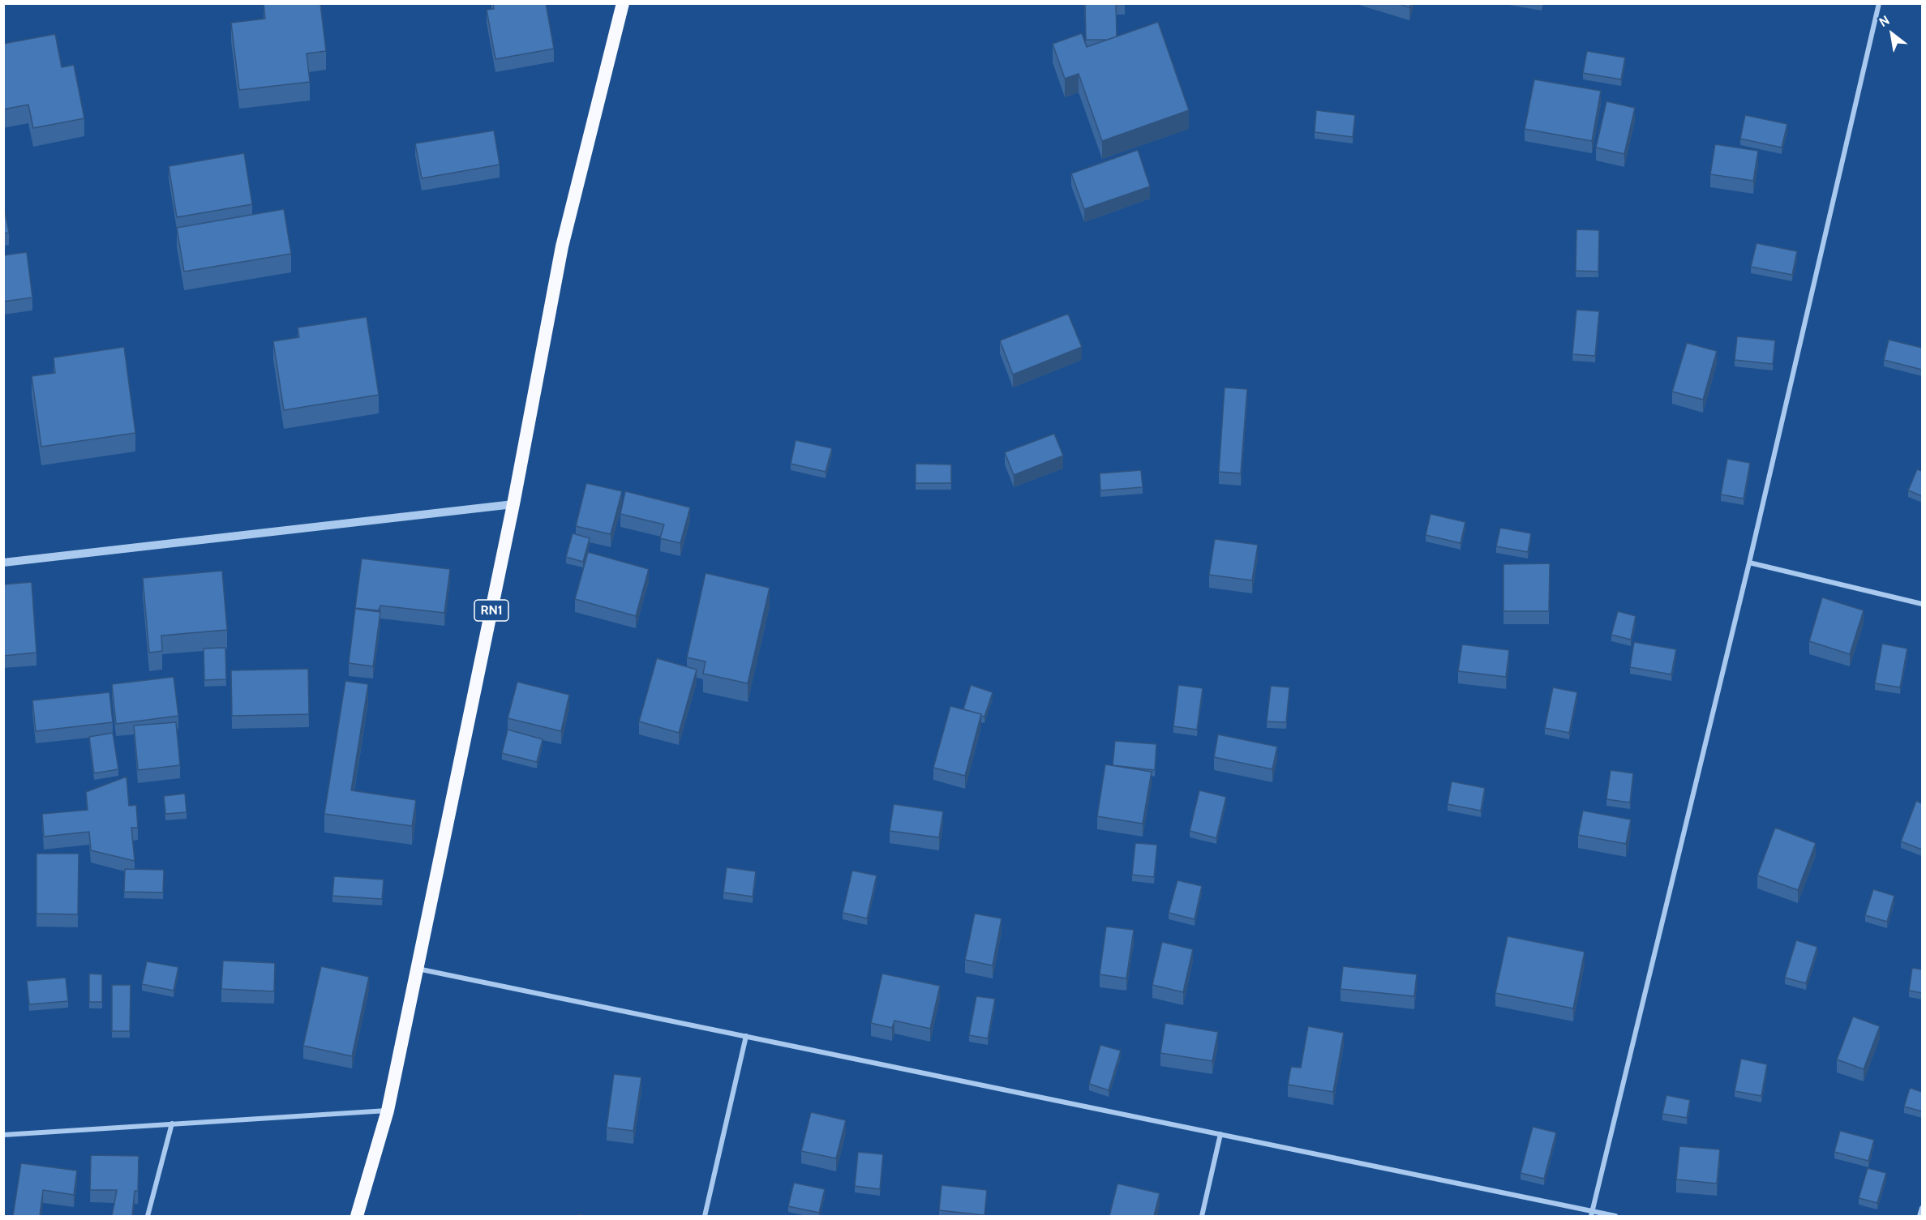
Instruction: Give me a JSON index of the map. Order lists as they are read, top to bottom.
{
  "streets": {
    "highway": ["RN1"]
  },
  "north": "top left"
}
